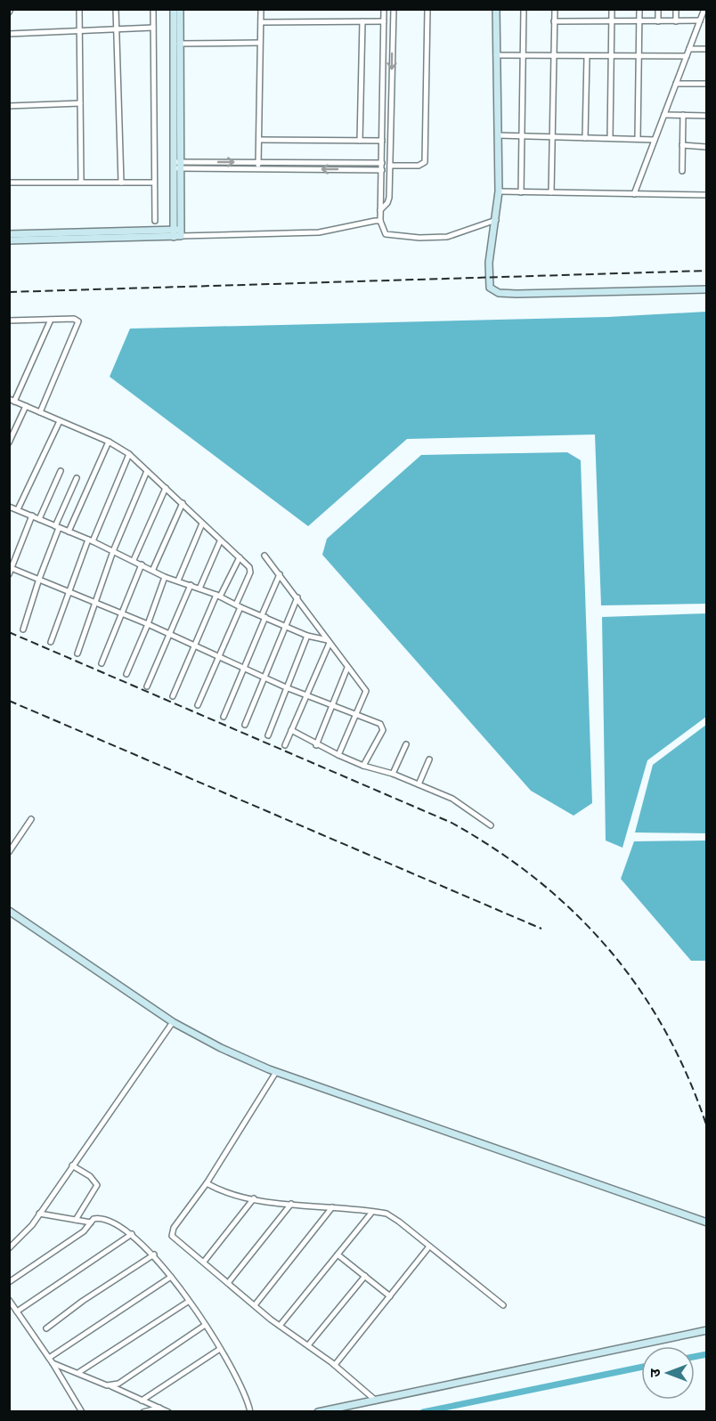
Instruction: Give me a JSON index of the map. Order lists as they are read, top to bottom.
{
  "north": "left"
}
